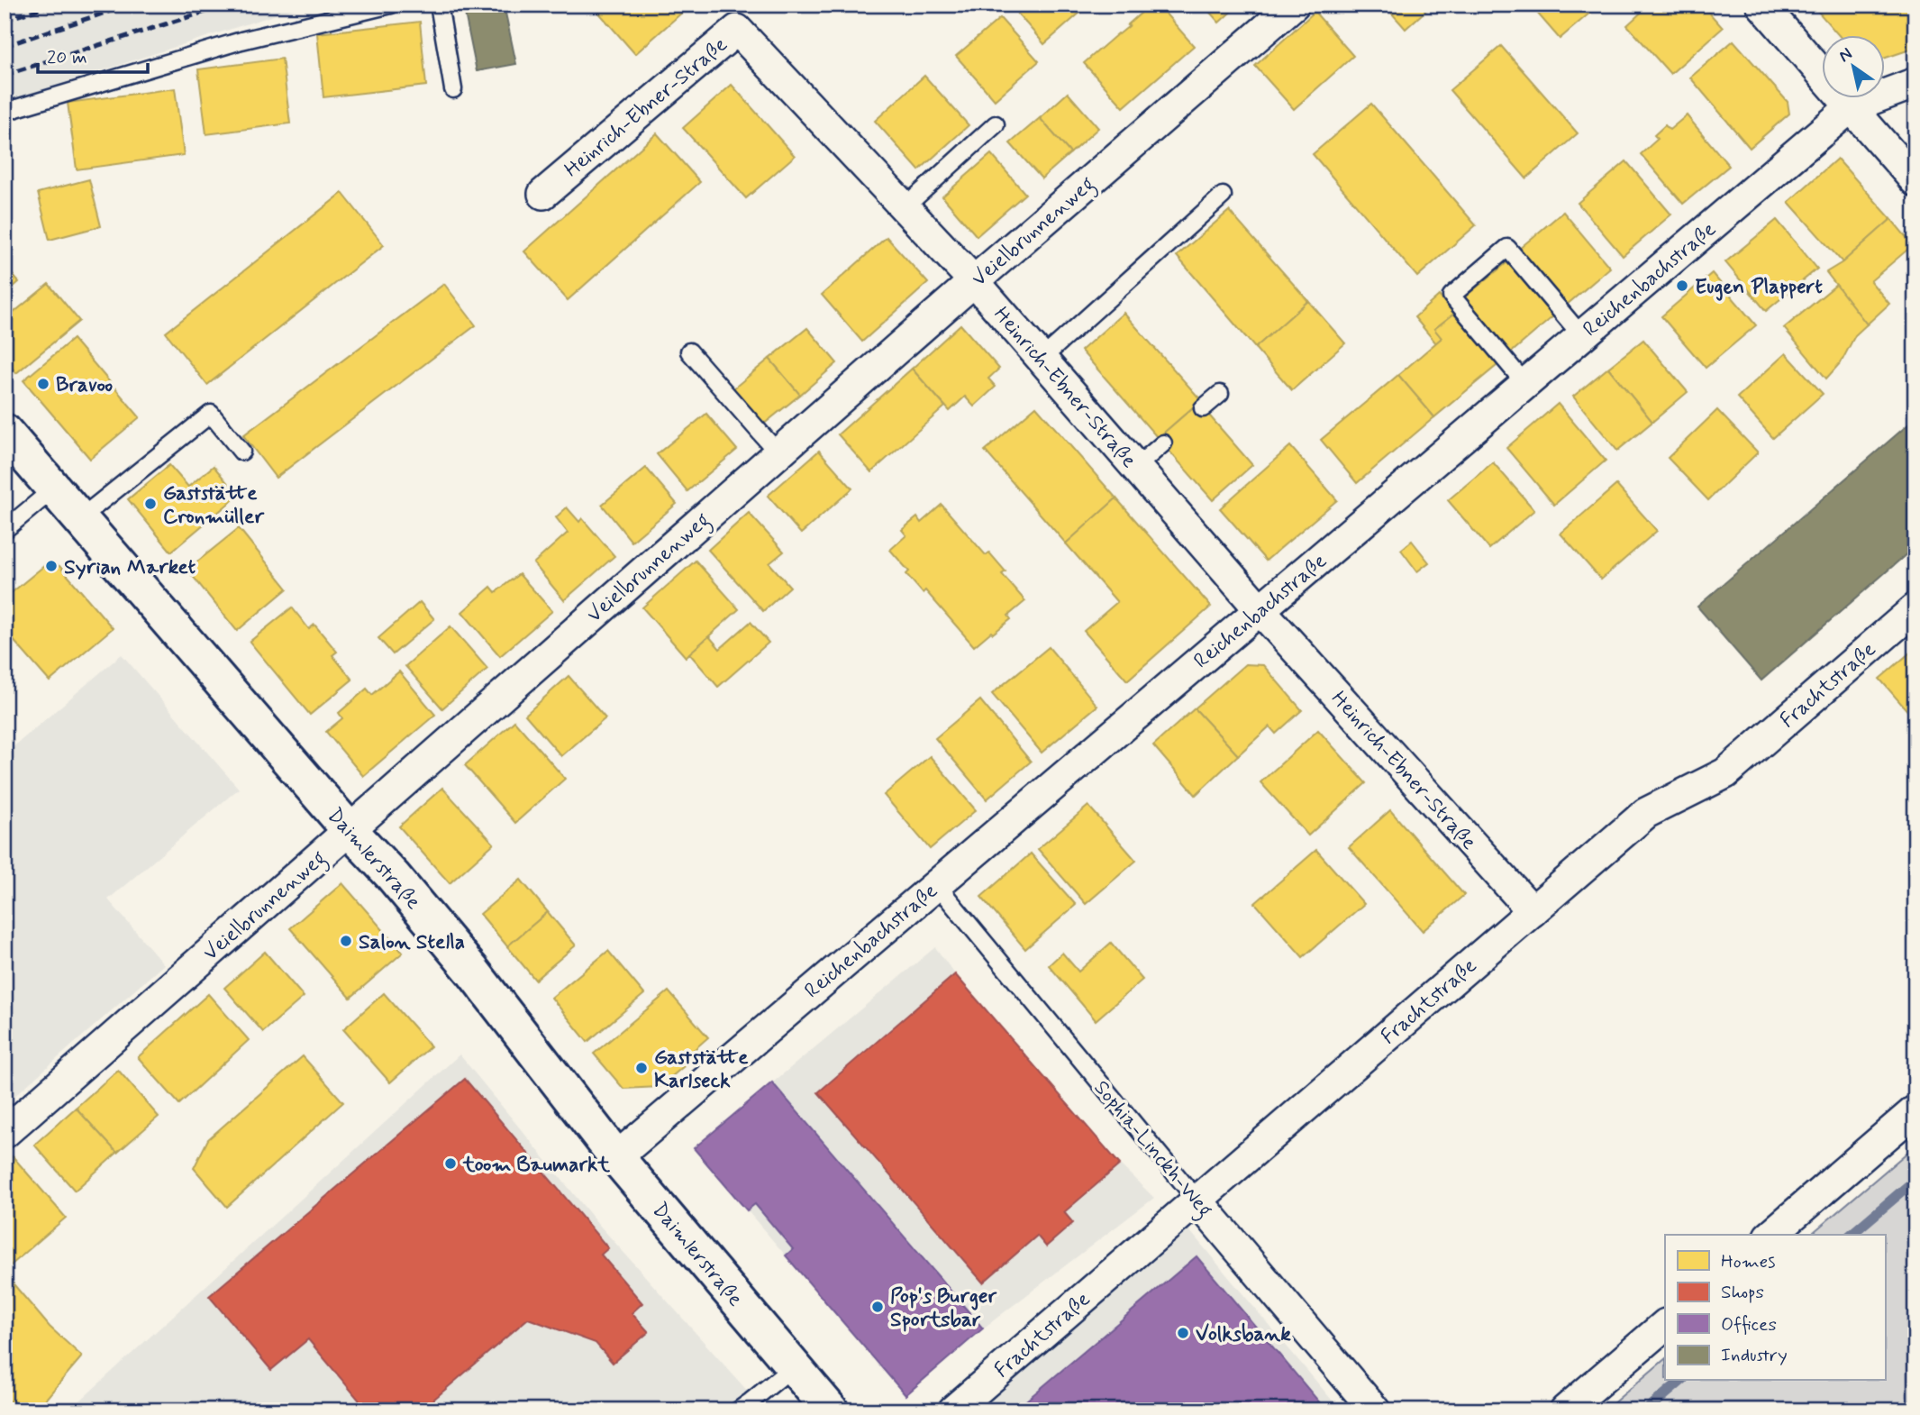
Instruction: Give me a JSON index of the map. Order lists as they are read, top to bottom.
{
  "streets": {
    "street": [
      "Heinrich-Ebner-Straße",
      "Veielbrunnenweg",
      "Reichenbachstraße",
      "Frachtstraße",
      "Daimlerstraße",
      "Sophia-Linckh-Weg"
    ]
  },
  "crossings": [
    ["Heinrich-Ebner-Straße", "Veielbrunnenweg"],
    ["Heinrich-Ebner-Straße", "Reichenbachstraße"],
    ["Heinrich-Ebner-Straße", "Frachtstraße"],
    ["Veielbrunnenweg", "Daimlerstraße"],
    ["Reichenbachstraße", "Daimlerstraße"],
    ["Reichenbachstraße", "Sophia-Linckh-Weg"],
    ["Frachtstraße", "Sophia-Linckh-Weg"]
  ],
  "places": [
    "Eugen Plappert",
    "Bravoo",
    "Gaststätte Cronmüller",
    "Syrian Market",
    "Salon Stella",
    "Gaststätte Karlseck",
    "toom Baumarkt",
    "Pop's Burger Sportsbar",
    "Volksbank"
  ],
  "legend": [
    "Homes",
    "Shops",
    "Offices",
    "Industry"
  ],
  "scale_bar": "20 m",
  "north": "top left"
}
